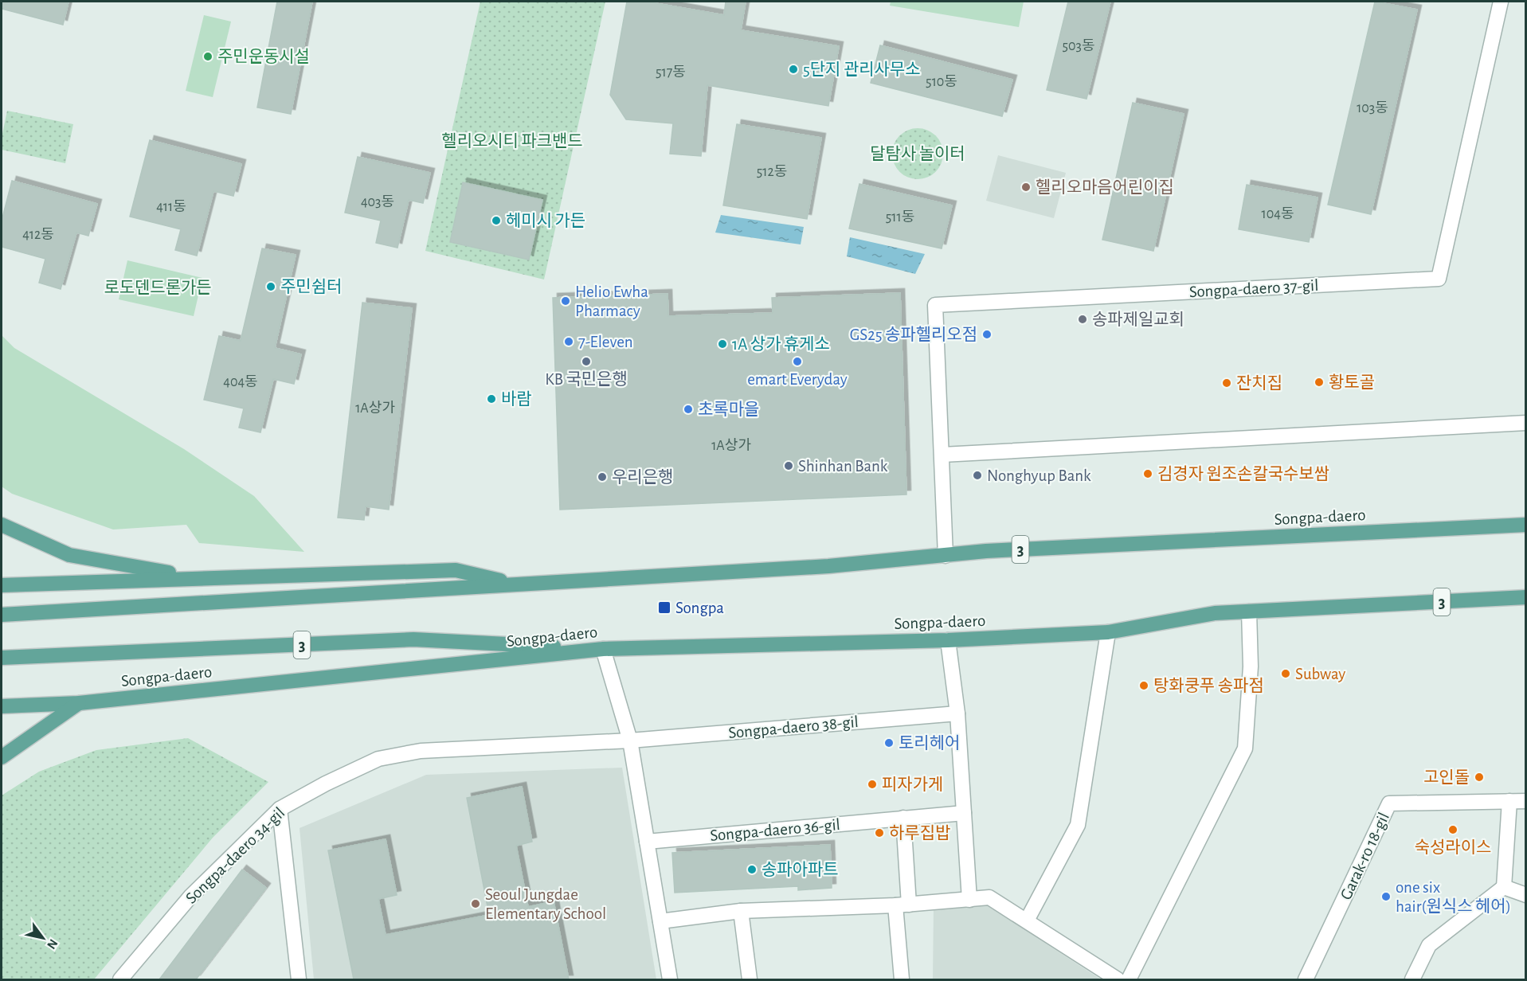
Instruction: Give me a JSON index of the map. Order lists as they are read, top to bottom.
{
  "streets": {
    "main road": ["Songpa-daero", "3"],
    "street": [
      "Songpa-daero 37-gil",
      "Songpa-daero 38-gil",
      "Songpa-daero 36-gil",
      "Songpa-daero 34-gil",
      "Garak-ro 18-gil"
    ]
  },
  "crossings": [
    ["Songpa-daero 37-gil", "Songpa-daero"],
    ["Songpa-daero", "3"],
    ["Songpa-daero 38-gil", "Songpa-daero 34-gil"]
  ],
  "parks": ["헬리오시티 파크밴드", "달탐사 놀이터", "로도덴드론가든"],
  "places": {
    "other": [
      "주민운동시설",
      "5단지 관리사무소",
      "헬리오마음어린이집",
      "헤미시 가든",
      "주민쉼터",
      "Helio Ewha Pharmacy",
      "송파제일교회",
      "GS25 송파헬리오점",
      "7-Eleven",
      "1A 상가 휴게소",
      "KB 국민은행",
      "emart Everyday",
      "황토골",
      "잔치집",
      "바람",
      "초록마을",
      "Shinhan Bank",
      "김경자 원조손칼국수보쌈",
      "Nonghyup Bank",
      "우리은행",
      "Subway",
      "탕화쿵푸 송파점",
      "토리헤어",
      "고인돌",
      "피자가게",
      "숙성라이스",
      "하루집밥",
      "송파아파트",
      "one six hair(원식스 헤어)",
      "Seoul Jungdae Elementary School"
    ],
    "transit": ["Songpa"]
  },
  "house_numbers": [
    "503동",
    "517동",
    "510동",
    "103동",
    "512동",
    "403동",
    "411동",
    "104동",
    "511동",
    "412동",
    "404동",
    "1A상가",
    "1A상가"
  ],
  "north": "bottom right"
}
